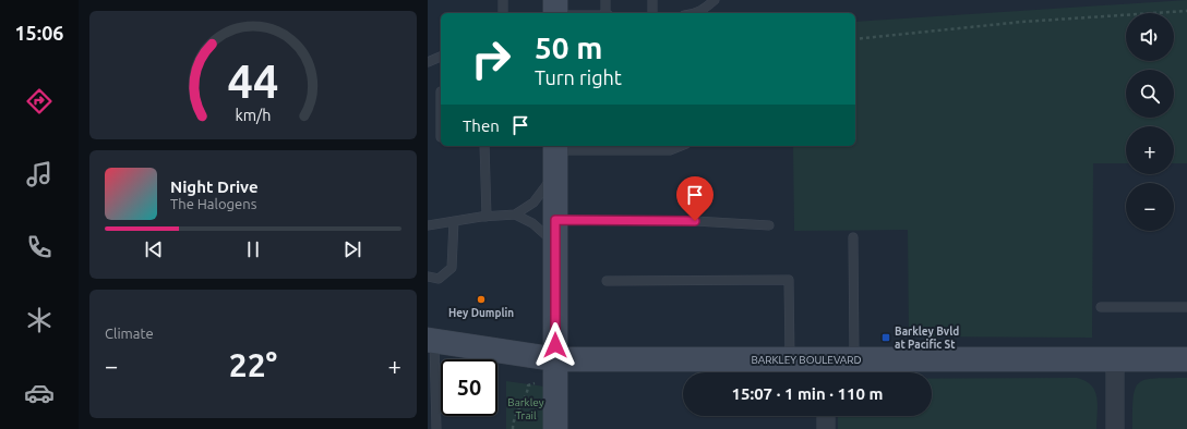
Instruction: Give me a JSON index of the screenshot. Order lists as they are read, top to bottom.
{
  "streets": {
    "main road": ["BARKLEY BOULEVARD"]
  },
  "parks": ["Barkley Trail"],
  "places": {
    "other": ["Hey Dumplin"],
    "transit": ["Barkley Bvld at Pacific St"]
  },
  "page": {
    "tabs": "15:06",
    "map_buttons": ["+", "−"],
    "turn": ["50 m", "Turn right"],
    "then": "Then",
    "song": ["Night Drive", "The Halogens"],
    "tile": "Climate",
    "heat": ["−", "22°", "+"],
    "limit": "50",
    "trip": "15:07 · 1 min · 110 m",
    "gauge": ["44", "km/h"]
  }
}
